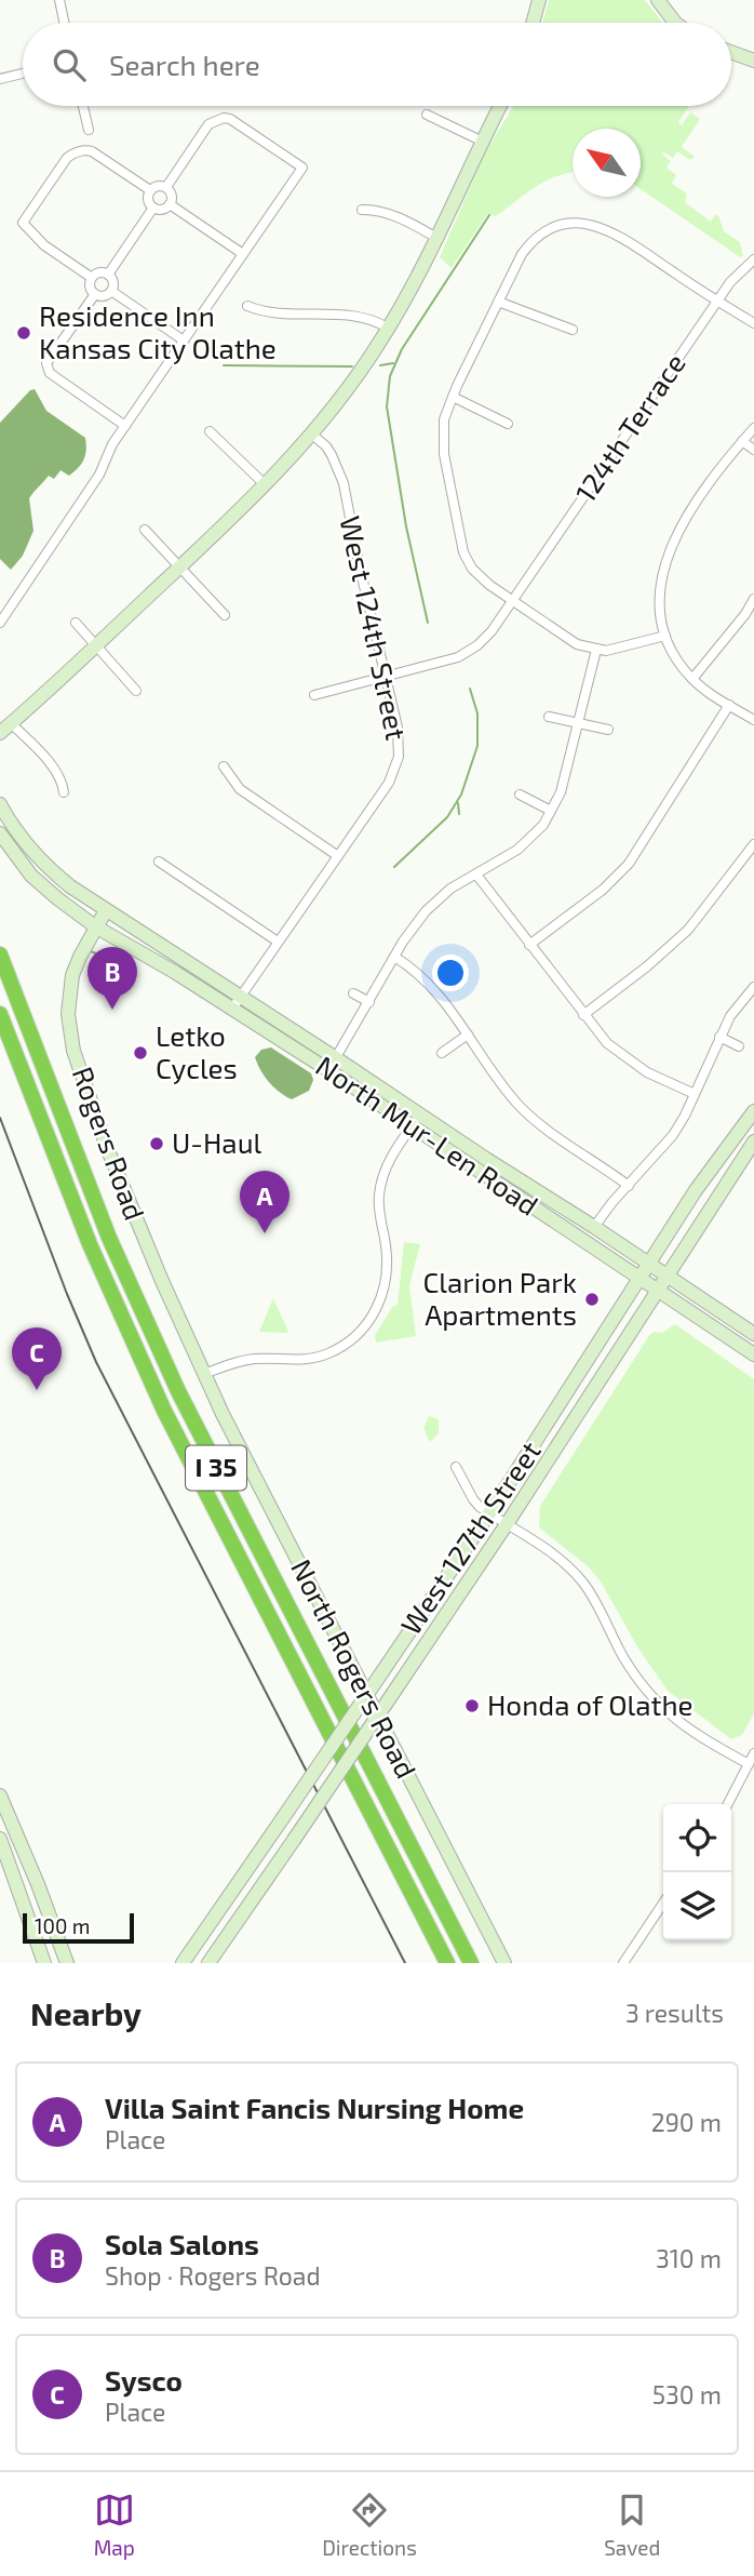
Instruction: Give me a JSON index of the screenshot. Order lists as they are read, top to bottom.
{
  "streets": {
    "highway": ["I 35"],
    "main road": [
      "North Mur-Len Road",
      "Rogers Road",
      "West 127th Street",
      "North Rogers Road"
    ],
    "street": ["124th Terrace", "West 124th Street"]
  },
  "crossings": [
    ["124th Terrace", "West 124th Street"],
    ["West 124th Street", "North Mur-Len Road"],
    ["North Mur-Len Road", "Rogers Road"],
    ["North Mur-Len Road", "West 127th Street"],
    ["Rogers Road", "North Rogers Road"]
  ],
  "places": [
    "Residence Inn Kansas City Olathe",
    "Letko Cycles",
    "U-Haul",
    "Clarion Park Apartments",
    "Honda of Olathe"
  ],
  "scale_bar": "100 m",
  "north": "top left",
  "page": {
    "search": "Search here",
    "pins": ["B", "A", "C"],
    "scale": "100 m",
    "heading": ["Nearby", "3 results"],
    "list": [
      {
        "mark": "A",
        "name": "Villa Saint Fancis Nursing Home",
        "note": "Place",
        "value": "290 m"
      },
      {
        "mark": "B",
        "name": "Sola Salons",
        "note": "Shop · Rogers Road",
        "value": "310 m"
      },
      {
        "mark": "C",
        "name": "Sysco",
        "note": "Place",
        "value": "530 m"
      }
    ],
    "nav": ["Map", "Directions", "Saved"]
  }
}
